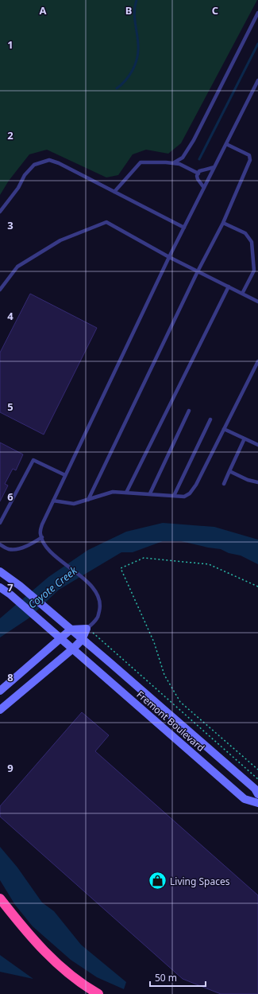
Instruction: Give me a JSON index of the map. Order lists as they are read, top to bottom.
{
  "streets": {
    "main road": ["Fremont Boulevard"]
  },
  "water": ["Coyote Creek"],
  "places": {
    "shop": ["Living Spaces"]
  },
  "scale_bar": "50 m",
  "grid": {
    "columns": ["A", "B", "C"],
    "rows": [
      "1",
      "2",
      "3",
      "4",
      "5",
      "6",
      "7",
      "8",
      "9"
    ]
  }
}
